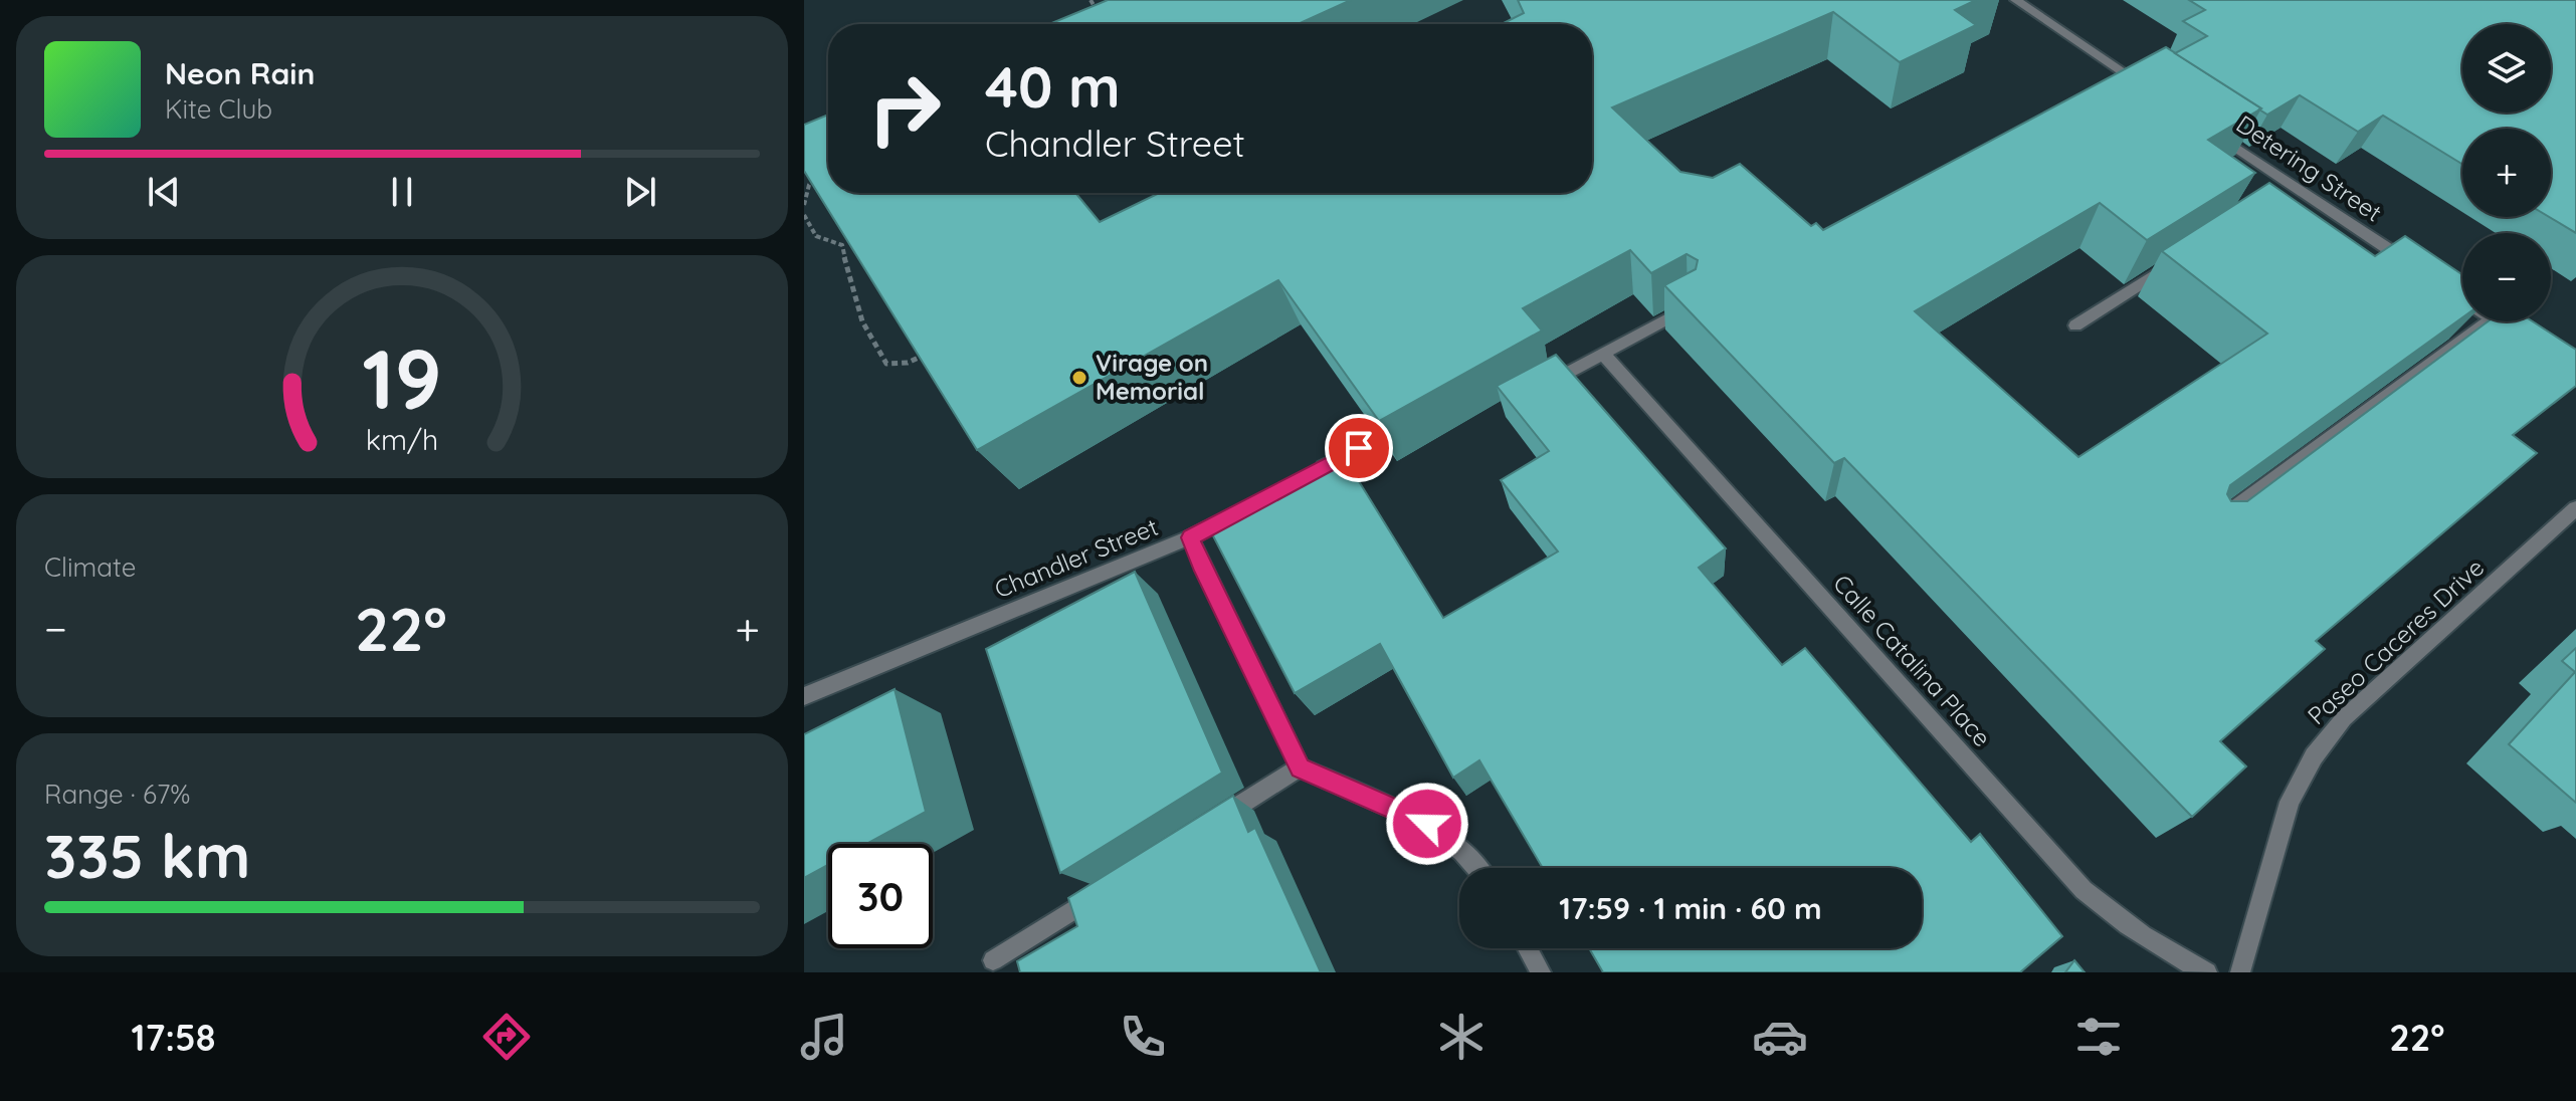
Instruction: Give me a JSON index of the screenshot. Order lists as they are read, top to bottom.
{
  "streets": {
    "street": [
      "Detering Street",
      "Chandler Street",
      "Paseo Caceres Drive",
      "Calle Catalina Place"
    ]
  },
  "places": ["Virage on Memorial"],
  "page": {
    "map_buttons": ["+", "−"],
    "turn": ["40 m", "Chandler Street"],
    "song": ["Neon Rain", "Kite Club"],
    "tile": [
      "Climate",
      ["Range · 67%", "335 km"]
    ],
    "heat": ["−", "22°", "+"],
    "limit": "30",
    "trip": "17:59 · 1 min · 60 m",
    "tabs": ["17:58", "22°"],
    "gauge": ["19", "km/h"]
  }
}
